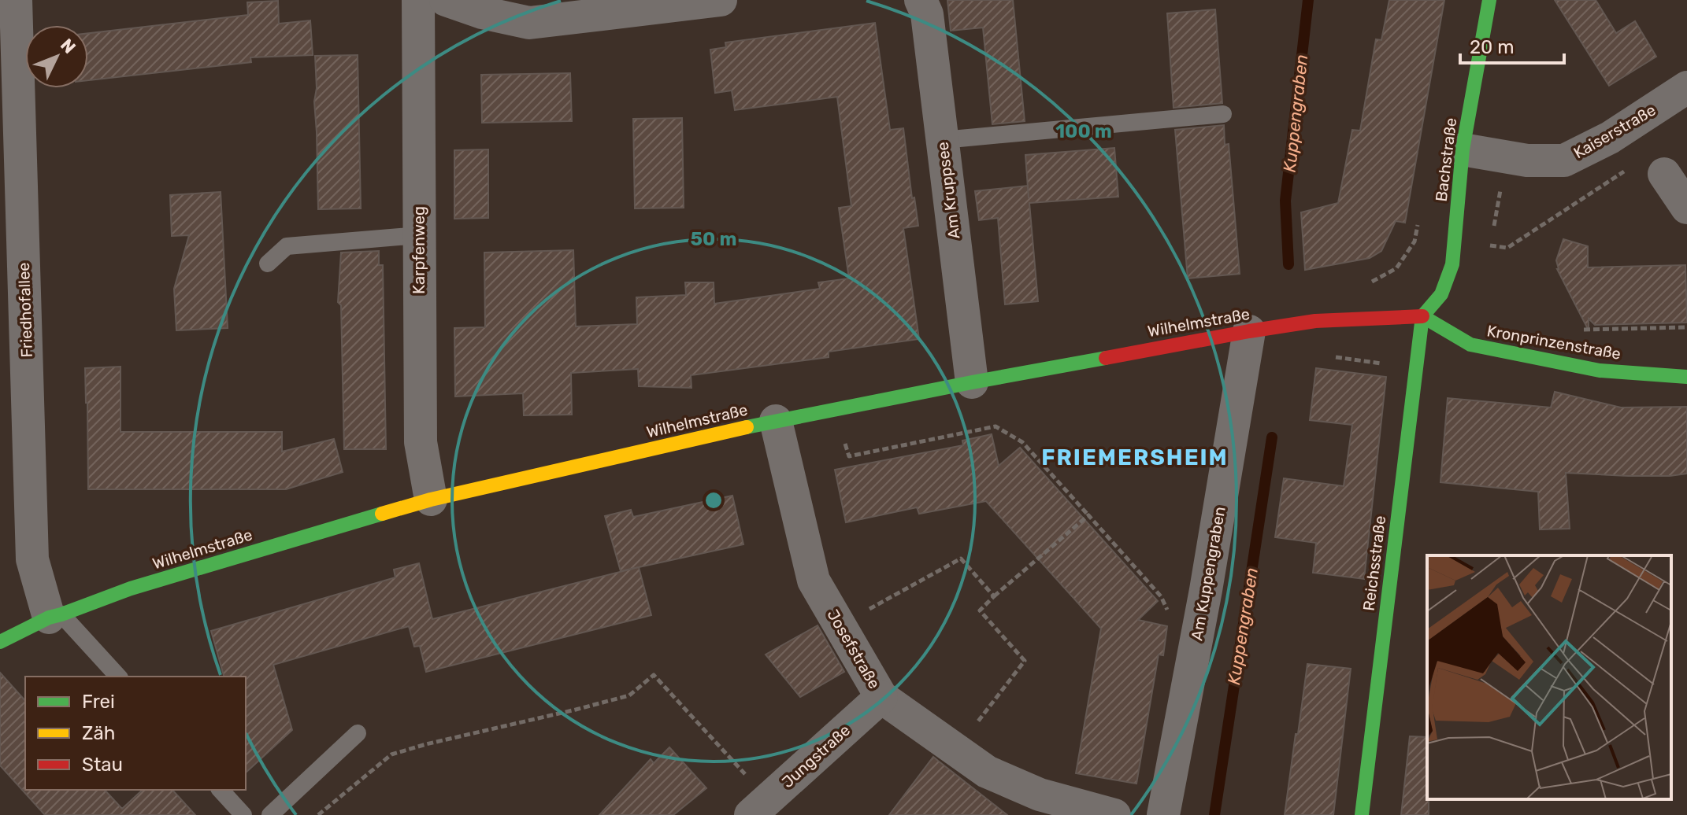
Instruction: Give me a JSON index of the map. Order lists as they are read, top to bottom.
{
  "streets": {
    "street": [
      "Kaiserstraße",
      "Bachstraße",
      "Am Kruppsee",
      "Karpfenweg",
      "Friedhofallee",
      "Wilhelmstraße",
      "Kronprinzenstraße",
      "Reichsstraße",
      "Am Kuppengraben",
      "Josefstraße",
      "Jungstraße"
    ]
  },
  "crossings": [
    ["Kaiserstraße", "Bachstraße"],
    ["Bachstraße", "Wilhelmstraße"],
    ["Bachstraße", "Kronprinzenstraße"],
    ["Bachstraße", "Reichsstraße"],
    ["Am Kruppsee", "Wilhelmstraße"],
    ["Karpfenweg", "Wilhelmstraße"],
    ["Friedhofallee", "Wilhelmstraße"],
    ["Wilhelmstraße", "Kronprinzenstraße"],
    ["Wilhelmstraße", "Reichsstraße"],
    ["Wilhelmstraße", "Am Kuppengraben"],
    ["Wilhelmstraße", "Josefstraße"],
    ["Kronprinzenstraße", "Reichsstraße"],
    ["Josefstraße", "Jungstraße"]
  ],
  "districts": ["FRIEMERSHEIM"],
  "water": ["Kuppengraben"],
  "legend": ["Frei", "Zäh", "Stau"],
  "scale_bar": "20 m",
  "north": "top right",
  "rings": ["100 m", "50 m"]
}
